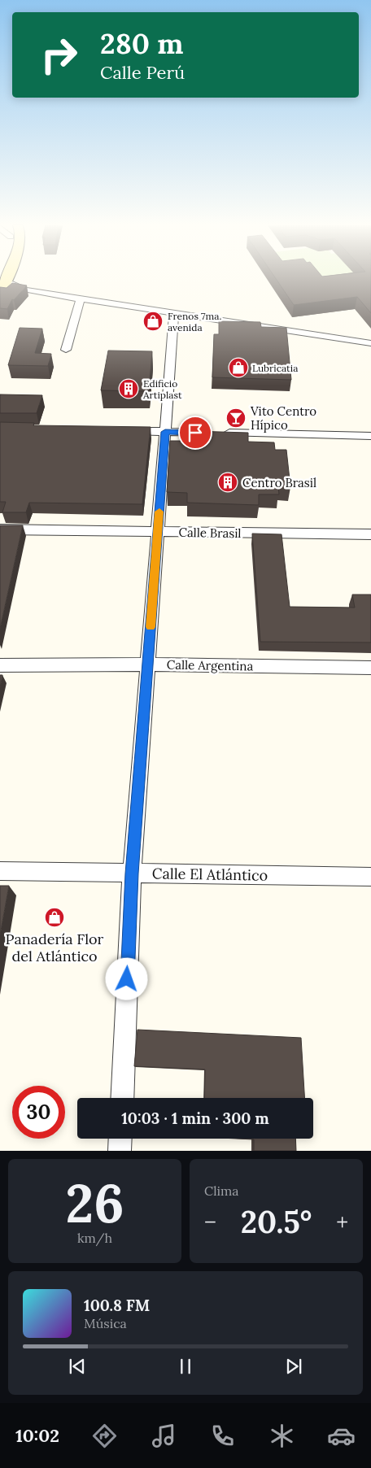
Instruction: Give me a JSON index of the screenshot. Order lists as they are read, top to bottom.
{
  "streets": {
    "street": ["Calle Brasil", "Calle Argentina", "Calle El Atlántico"]
  },
  "places": {
    "shop": ["Frenos 7ma. avenida", "Lubricatia", "Panadería Flor del Atlántico"],
    "building": ["Edificio Artiplast", "Centro Brasil"],
    "bar": ["Vito Centro Hípico"]
  },
  "page": {
    "turn": ["280 m", "Calle Perú"],
    "limit": "30",
    "trip": "10:03 · 1 min · 300 m",
    "tile": [
      ["26", "km/h"],
      "Clima"
    ],
    "heat": ["−", "20.5°", "+"],
    "song": ["100.8 FM", "Música"],
    "tabs": "10:02"
  }
}
